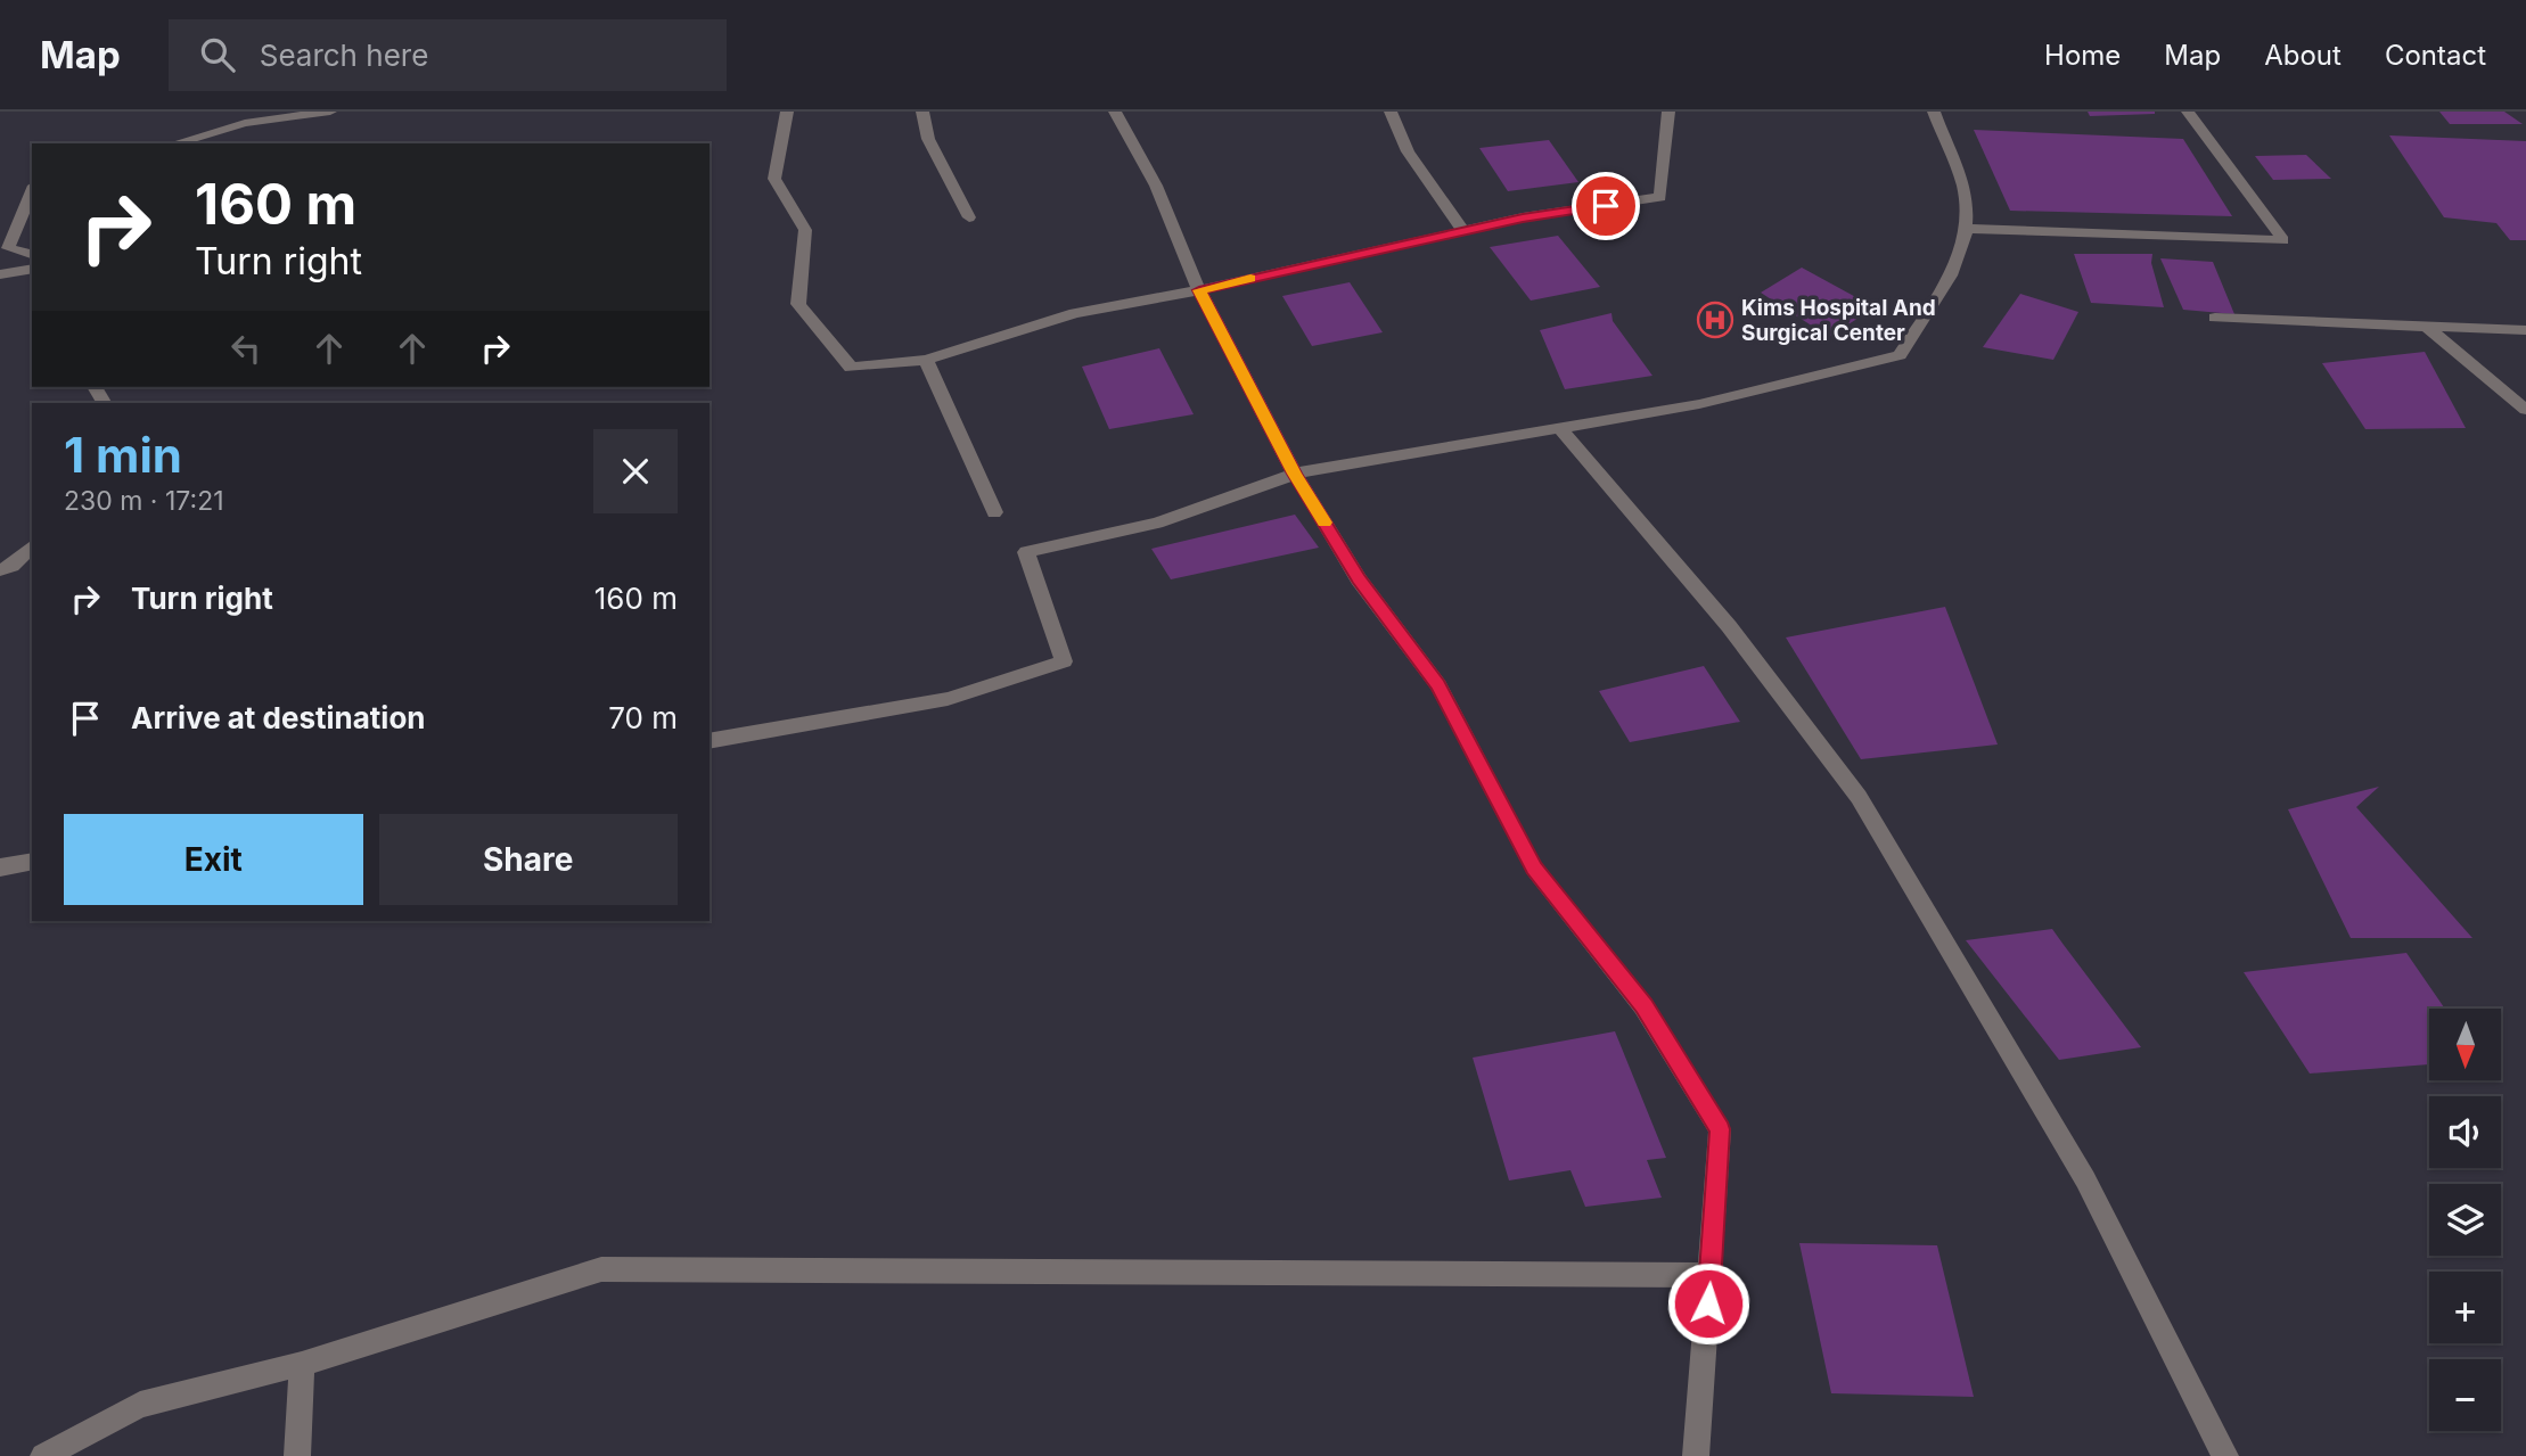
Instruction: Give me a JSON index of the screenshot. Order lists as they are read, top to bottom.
{
  "places": {
    "hospital": ["Kims Hospital And Surgical Center"]
  },
  "north": "bottom",
  "page": {
    "header": "Map",
    "search": "Search here",
    "nav": [
      "Home",
      "Map",
      "About",
      "Contact"
    ],
    "turn": ["160 m", "Turn right"],
    "heading": ["1 min", "230 m · 17:21"],
    "list": [
      {
        "name": "Turn right",
        "value": "160 m"
      },
      {
        "name": "Arrive at destination",
        "value": "70 m"
      }
    ],
    "buttons": ["Exit", "Share"],
    "map_buttons": ["+", "−"]
  }
}
